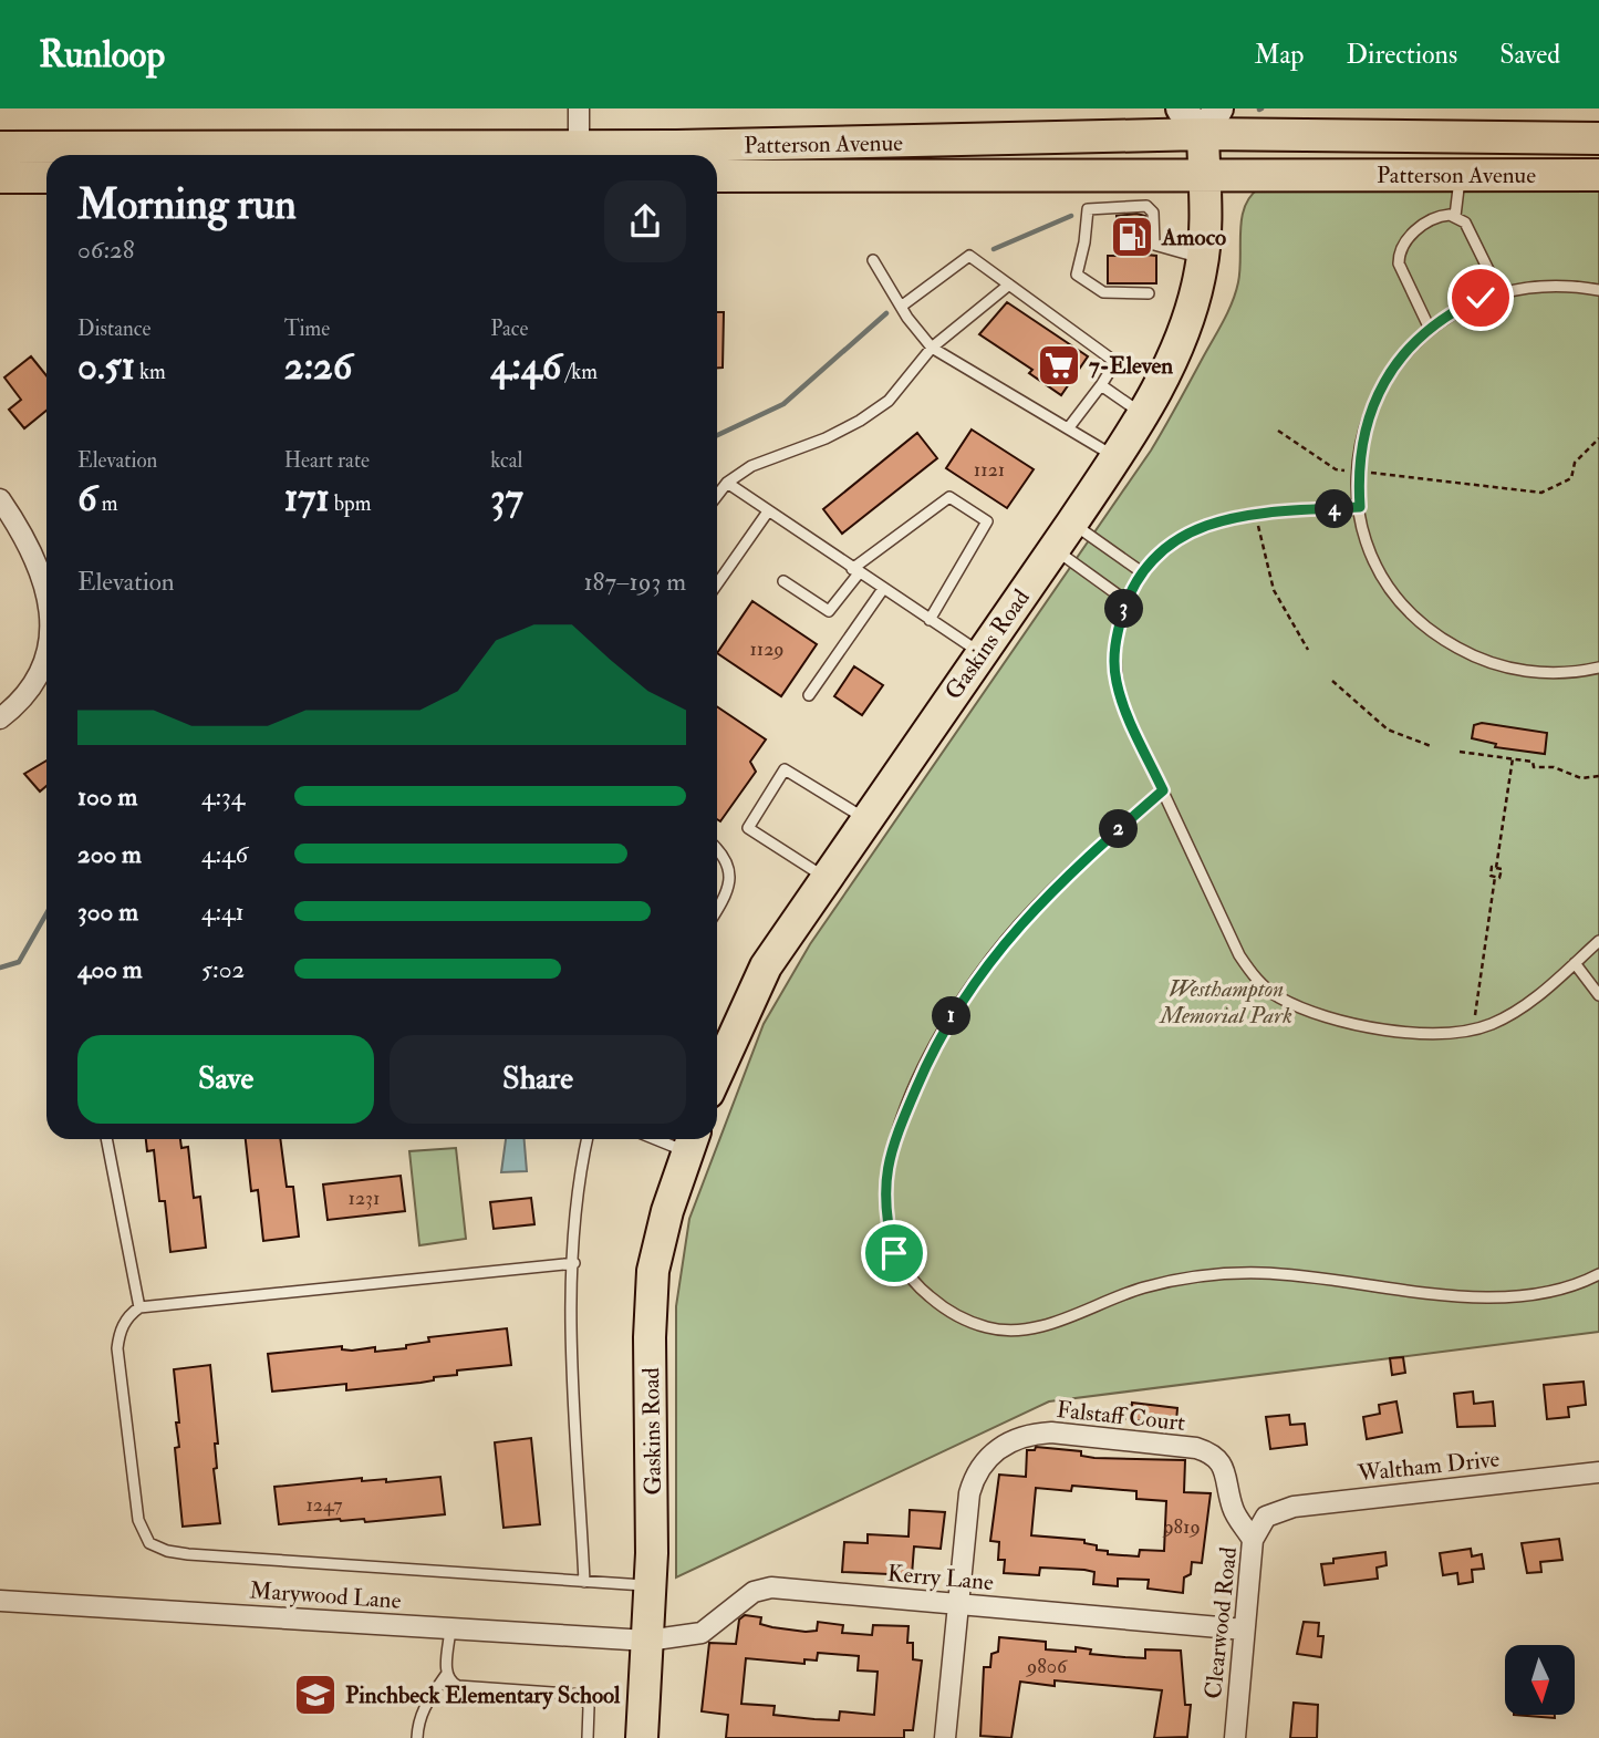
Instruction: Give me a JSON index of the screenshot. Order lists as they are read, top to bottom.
{
  "streets": {
    "main road": ["Patterson Avenue", "Gaskins Road"],
    "street": [
      "Falstaff Court",
      "Waltham Drive",
      "Kerry Lane",
      "Marywood Lane",
      "Clearwood Road"
    ]
  },
  "crossings": [
    ["Patterson Avenue", "Gaskins Road"],
    ["Gaskins Road", "Kerry Lane"],
    ["Gaskins Road", "Marywood Lane"],
    ["Falstaff Court", "Kerry Lane"],
    ["Falstaff Court", "Clearwood Road"],
    ["Waltham Drive", "Clearwood Road"],
    ["Kerry Lane", "Marywood Lane"],
    ["Kerry Lane", "Clearwood Road"]
  ],
  "parks": ["Westhampton Memorial Park"],
  "places": {
    "fuel station": ["Amoco"],
    "supermarket": ["7-Eleven"],
    "school or university": ["Pinchbeck Elementary School"]
  },
  "house_numbers": [
    "1121",
    "1129",
    "1231",
    "1247",
    "9819",
    "9806"
  ],
  "north": "bottom",
  "page": {
    "header": "Runloop",
    "nav": ["Map", "Directions", "Saved"],
    "heading": ["Morning run", "06:28"],
    "stats": [
      ["Distance", "0.51 km"],
      ["Time", "2:26"],
      ["Pace", "4:46 /km"],
      ["Elevation", "6 m"],
      ["Heart rate", "171 bpm"],
      ["kcal", "37"]
    ],
    "pins": [
      "4",
      "3",
      "2",
      "1"
    ],
    "chart": ["Elevation", "187–193 m"],
    "list": [
      {
        "name": "100 m",
        "note": "4:34"
      },
      {
        "name": "200 m",
        "note": "4:46"
      },
      {
        "name": "300 m",
        "note": "4:41"
      },
      {
        "name": "400 m",
        "note": "5:02"
      }
    ],
    "buttons": ["Save", "Share"]
  }
}
